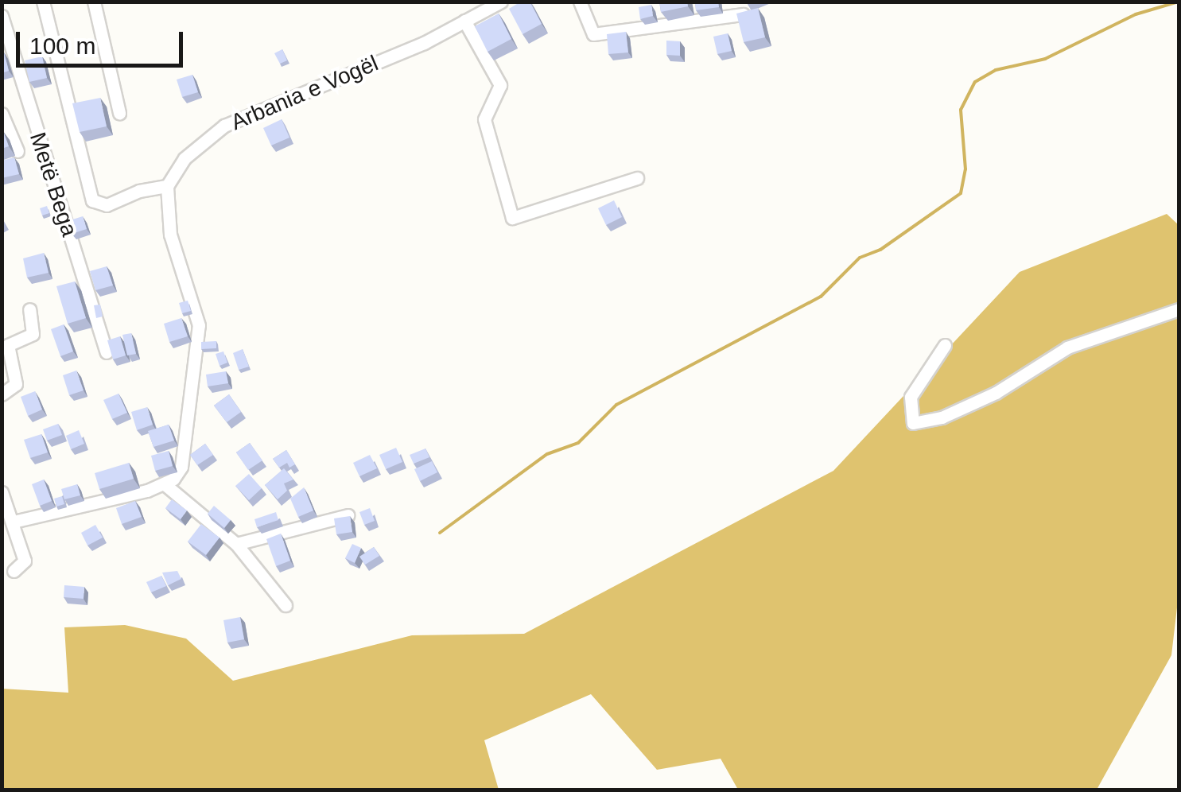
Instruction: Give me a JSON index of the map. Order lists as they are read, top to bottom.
{
  "streets": {
    "street": ["Arbania e Vogël", "Metë Bega"]
  },
  "scale_bar": "100 m"
}
